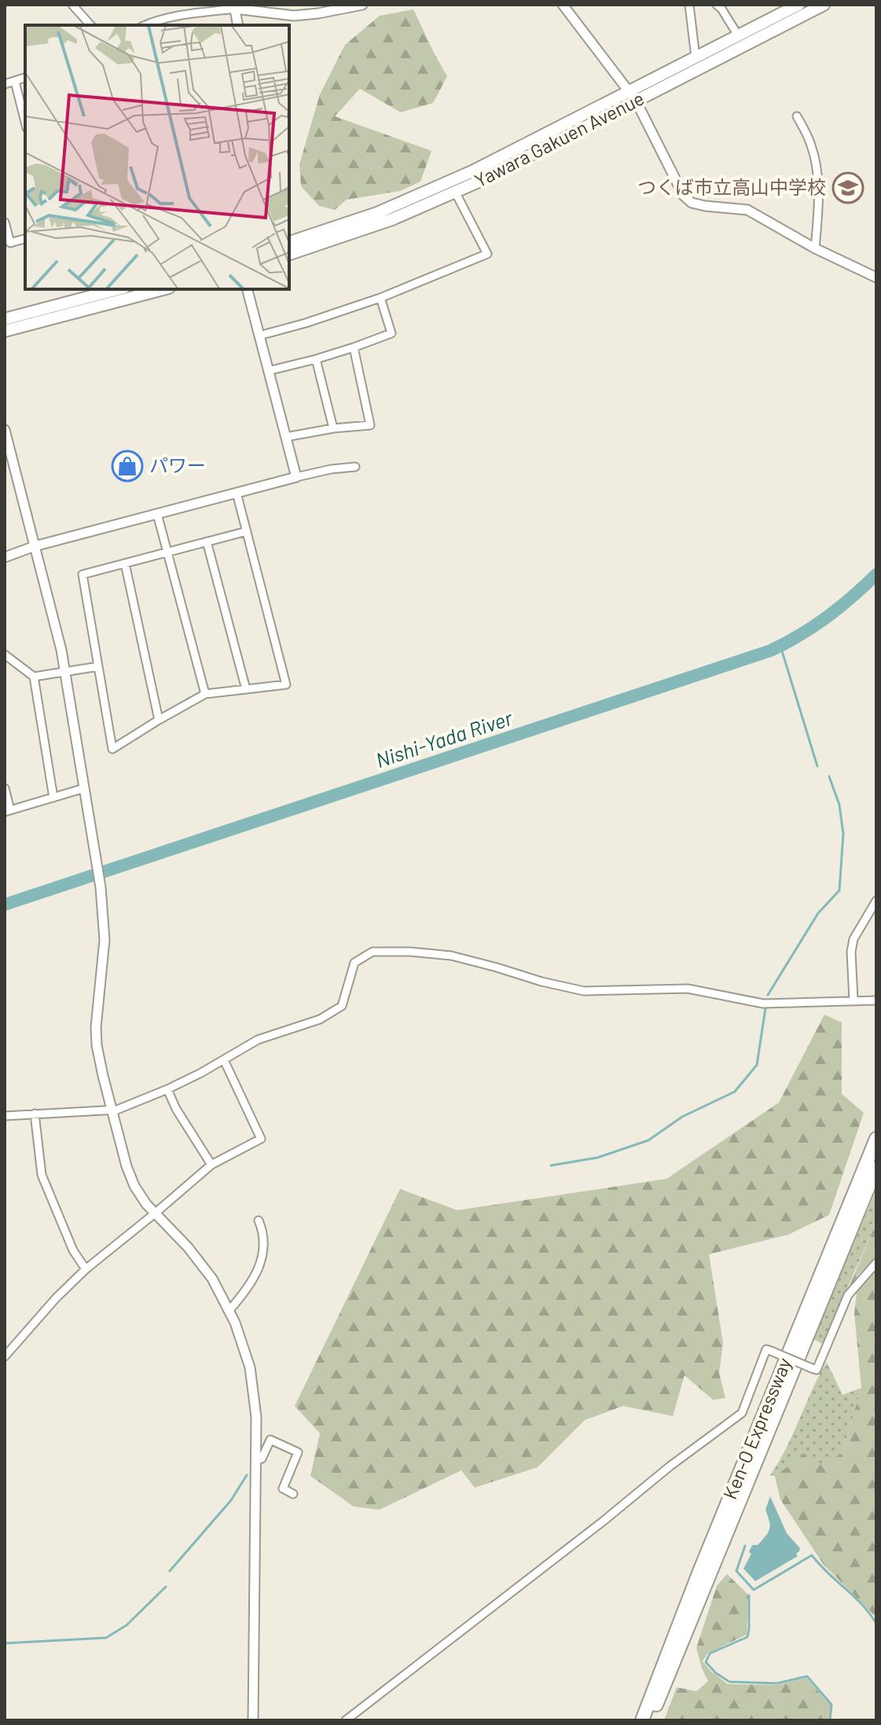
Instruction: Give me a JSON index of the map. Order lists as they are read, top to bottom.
{
  "streets": {
    "highway": ["Ken-O Expressway"],
    "main road": ["Yawara Gakuen Avenue"]
  },
  "water": ["Nishi-Yada River"],
  "places": {
    "school or university": ["つくば市立高山中学校"],
    "shop": ["パワー"]
  }
}
